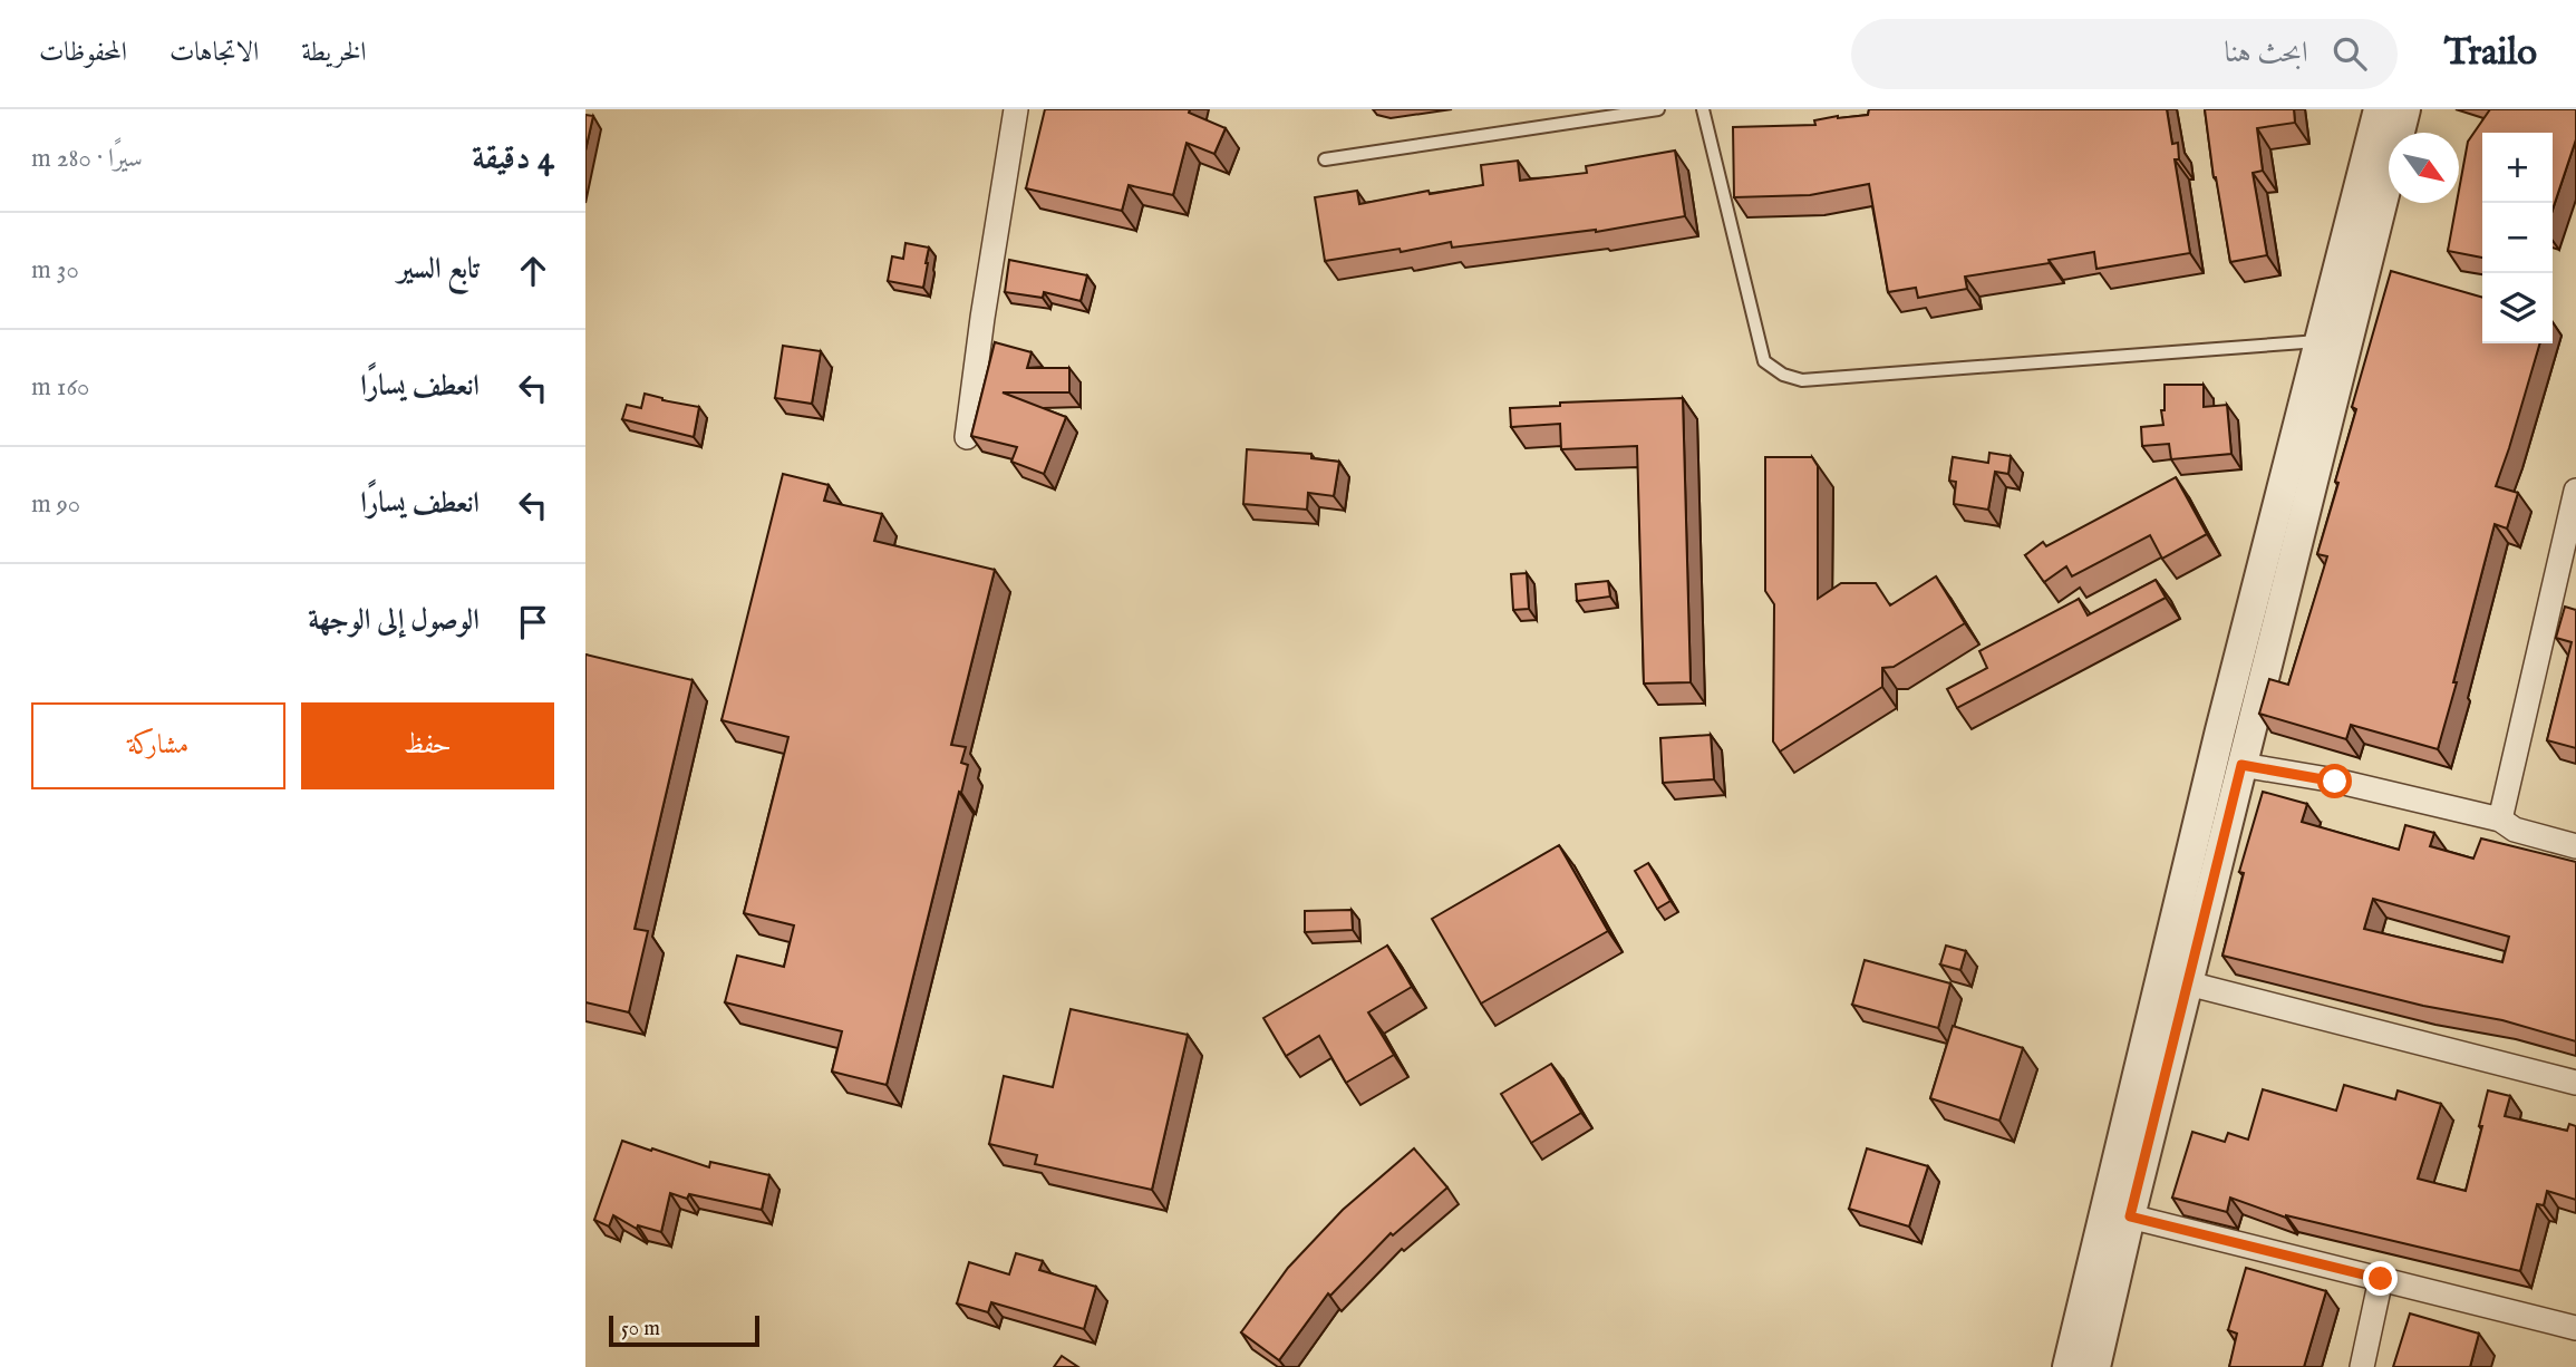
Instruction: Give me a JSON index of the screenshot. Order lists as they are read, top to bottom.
{
  "scale_bar": "50 m",
  "north": "bottom right",
  "page": {
    "header": "Trailo",
    "search": "ابحث هنا",
    "nav": ["الخريطة", "الاتجاهات", "المحفوظات"],
    "heading": ["4 دقيقة", "سيرًا · 280 m"],
    "map_buttons": ["+", "−"],
    "list": [
      ["تابع السير", "30 m"],
      ["انعطف يسارًا", "160 m"],
      ["انعطف يسارًا", "90 m"],
      "الوصول إلى الوجهة"
    ],
    "buttons": ["حفظ", "مشاركة"],
    "scale": "50 m"
  }
}
